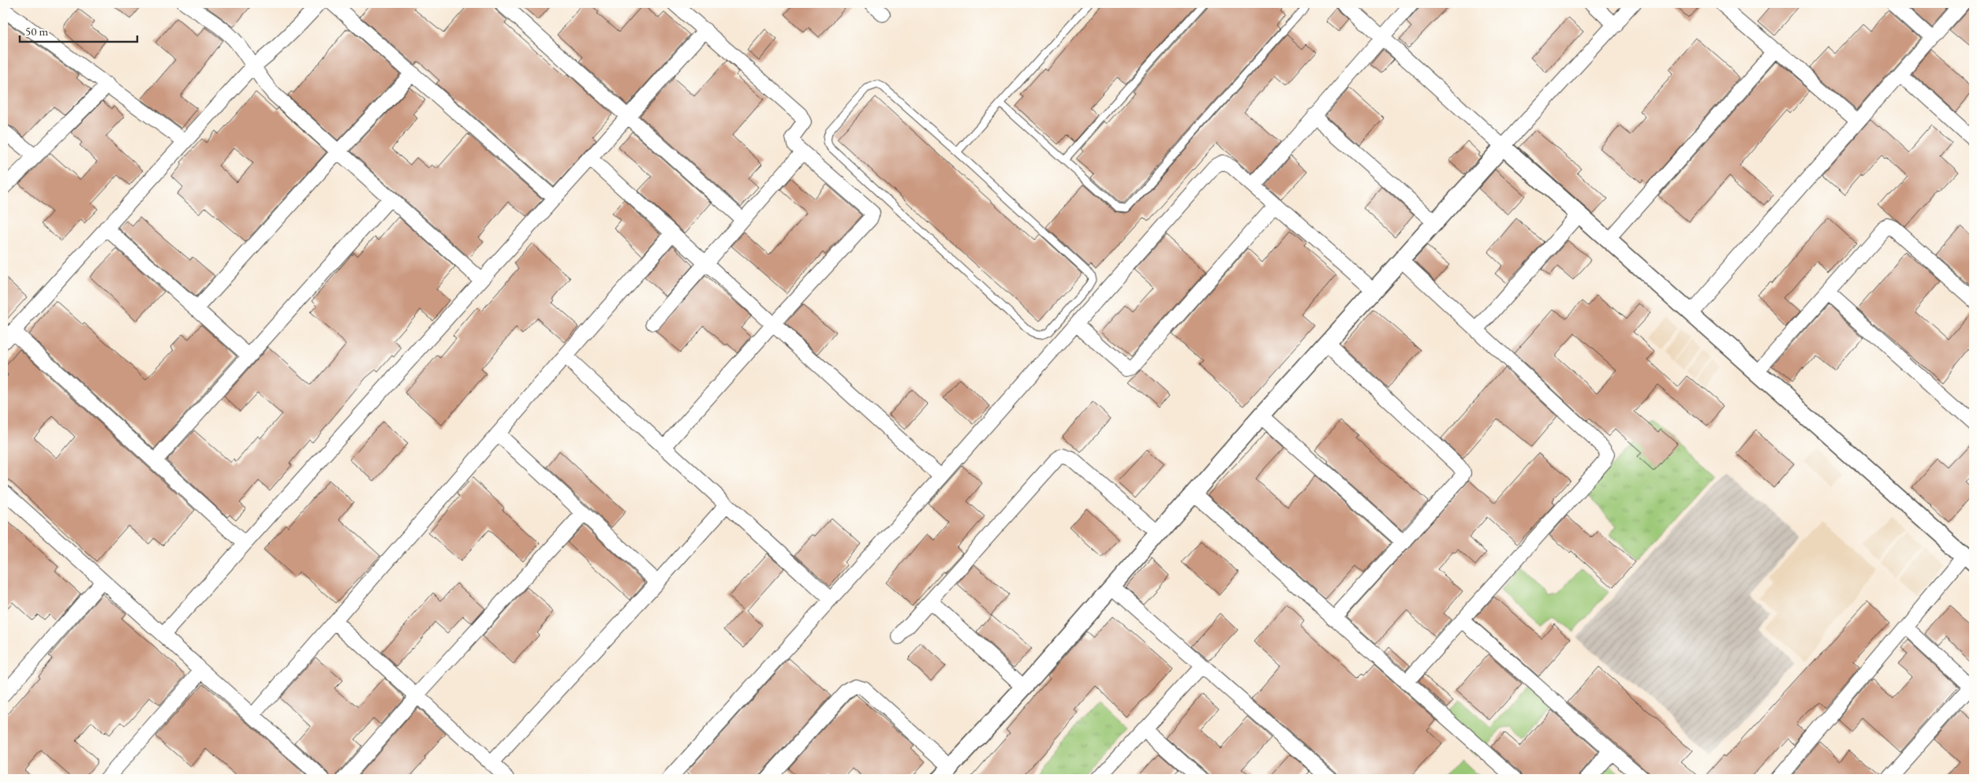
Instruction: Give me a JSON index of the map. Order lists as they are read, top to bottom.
{
  "scale_bar": "50 m"
}
